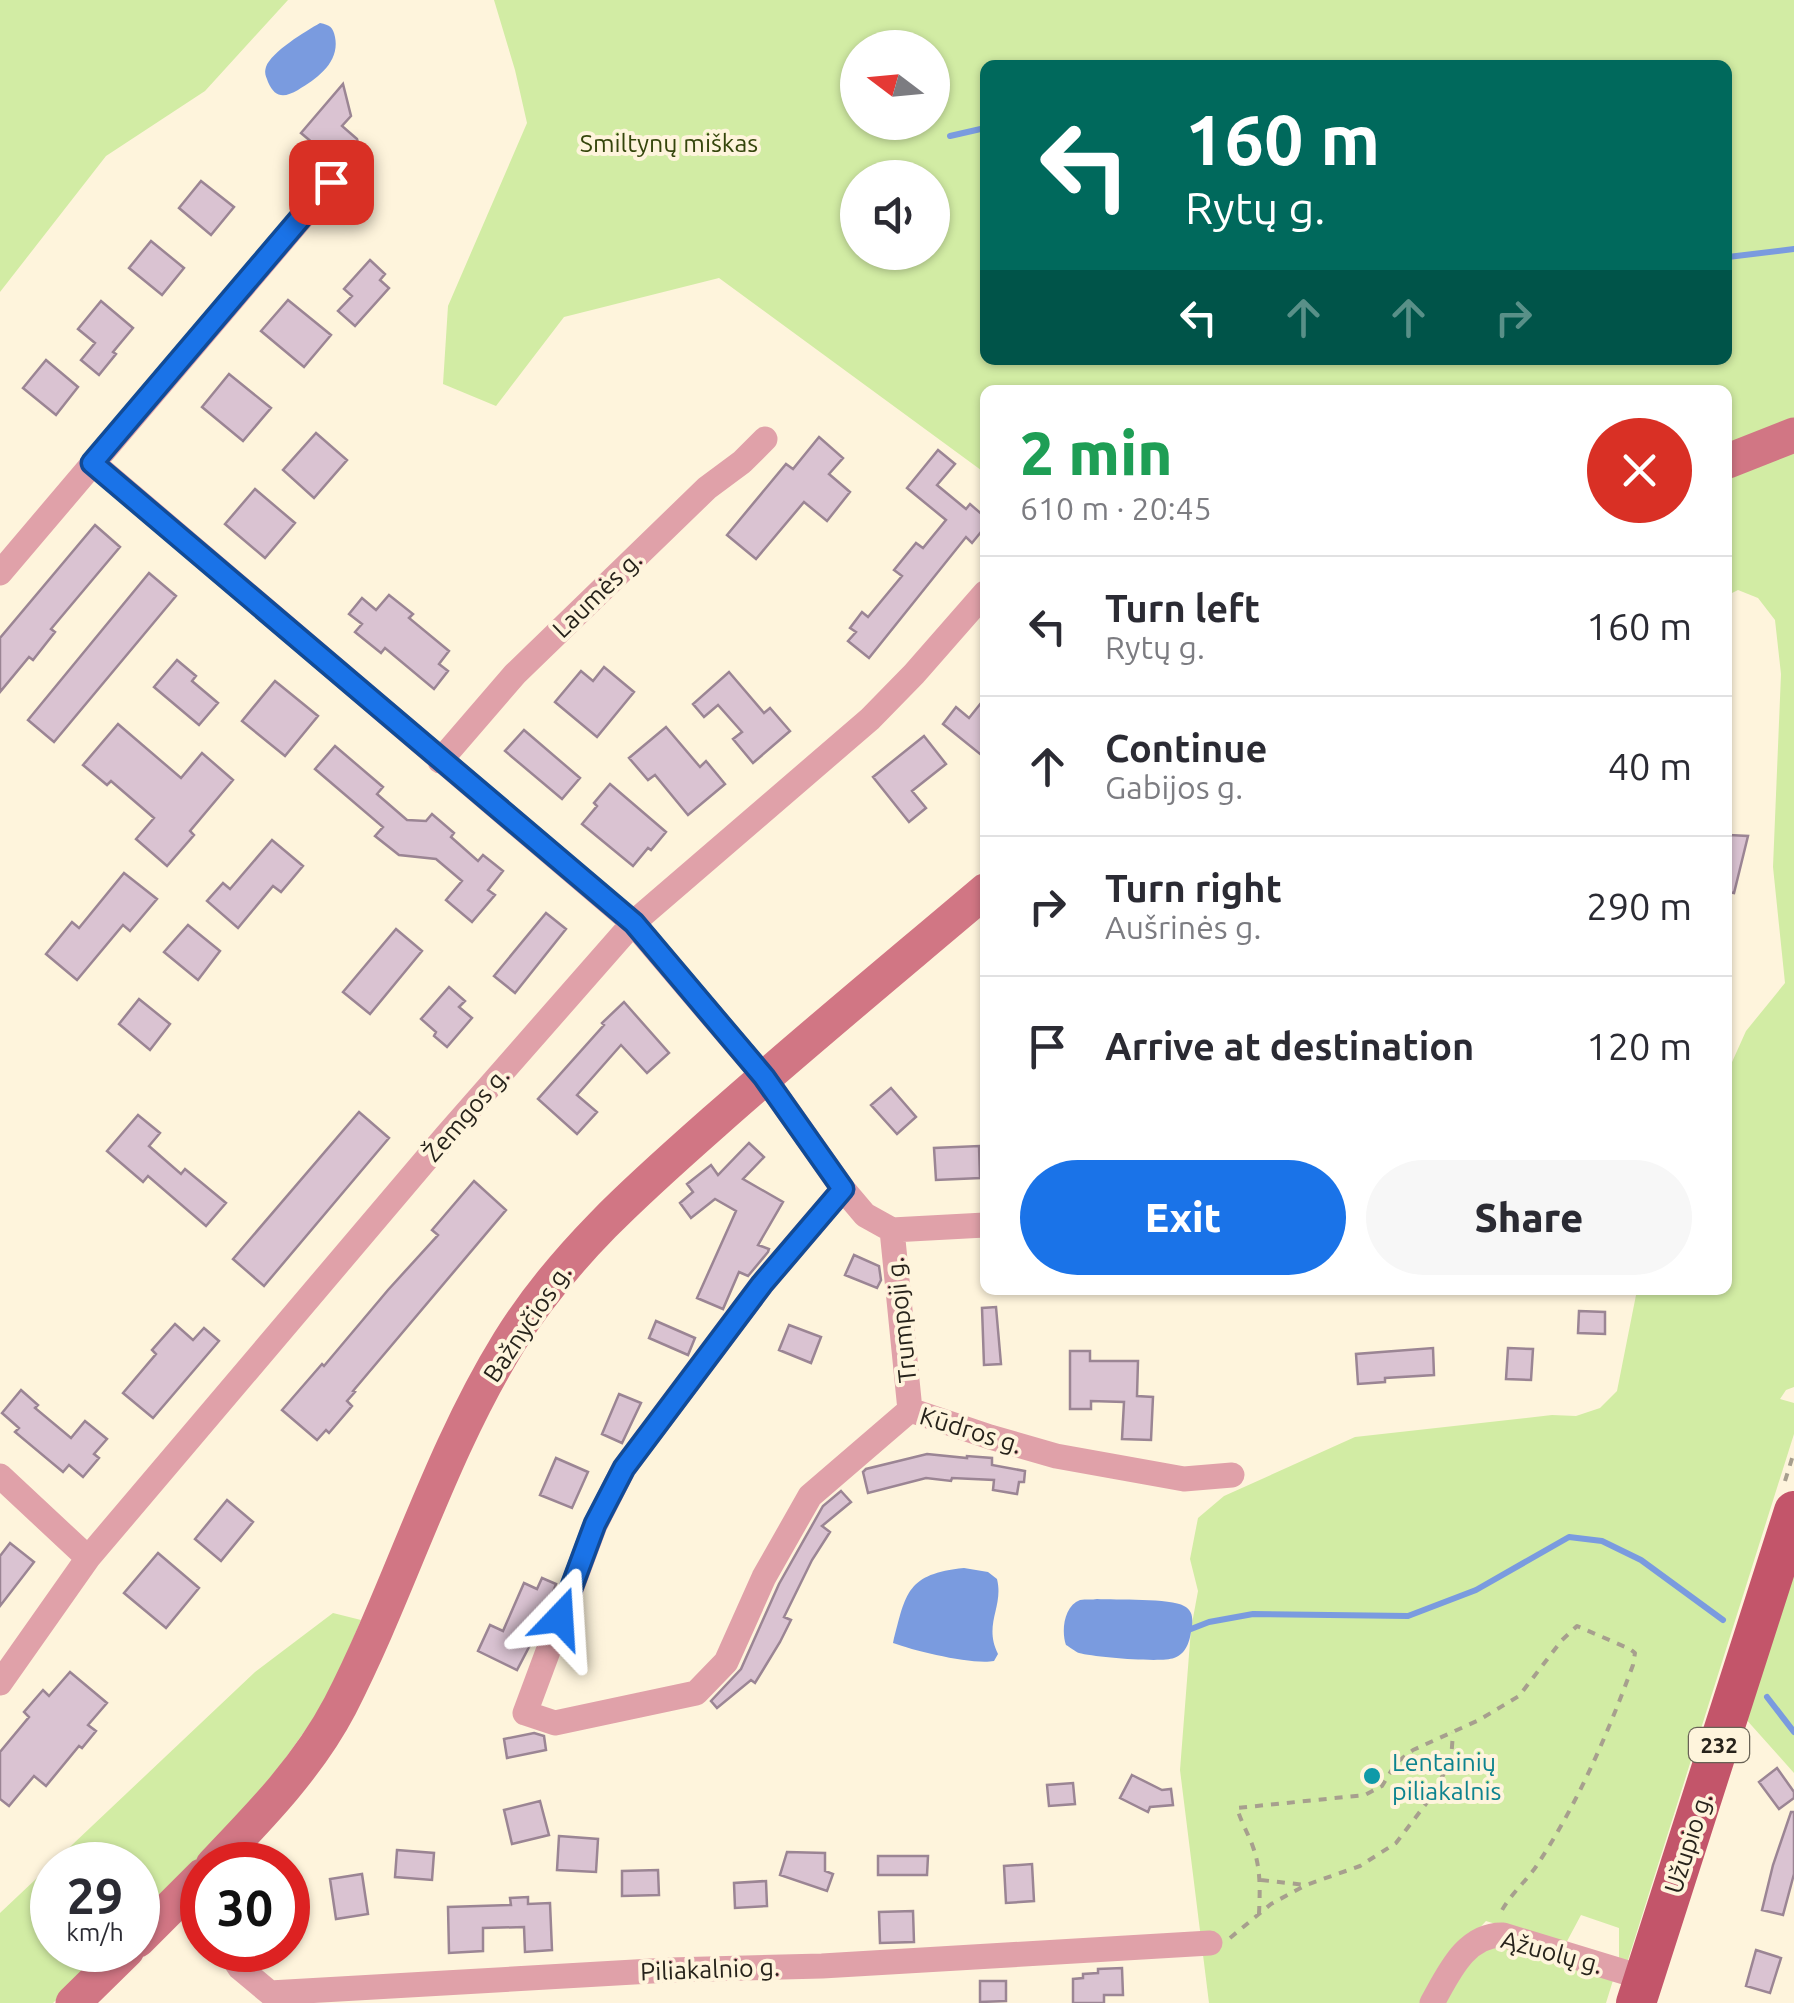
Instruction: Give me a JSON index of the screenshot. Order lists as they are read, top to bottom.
{
  "streets": {
    "main road": ["Bažnyčios g.", "232", "Užupio g."],
    "street": [
      "Laumės g.",
      "Žemgos g.",
      "Trumpoji g.",
      "Kūdros g.",
      "Ąžuolų g.",
      "Piliakalnio g."
    ]
  },
  "crossings": [
    ["Trumpoji g.", "Kūdros g."],
    ["Užupio g.", "Ąžuolų g."]
  ],
  "parks": ["Smiltynų miškas"],
  "places": ["Lentainių piliakalnis"],
  "north": "left",
  "page": {
    "turn": ["160 m", "Rytų g."],
    "heading": ["2 min", "610 m · 20:45"],
    "list": [
      {
        "name": "Turn left",
        "note": "Rytų g.",
        "value": "160 m"
      },
      {
        "name": "Continue",
        "note": "Gabijos g.",
        "value": "40 m"
      },
      {
        "name": "Turn right",
        "note": "Aušrinės g.",
        "value": "290 m"
      },
      {
        "name": "Arrive at destination",
        "value": "120 m"
      }
    ],
    "buttons": ["Exit", "Share"],
    "speed": "29 km/h",
    "limit": "30"
  }
}
